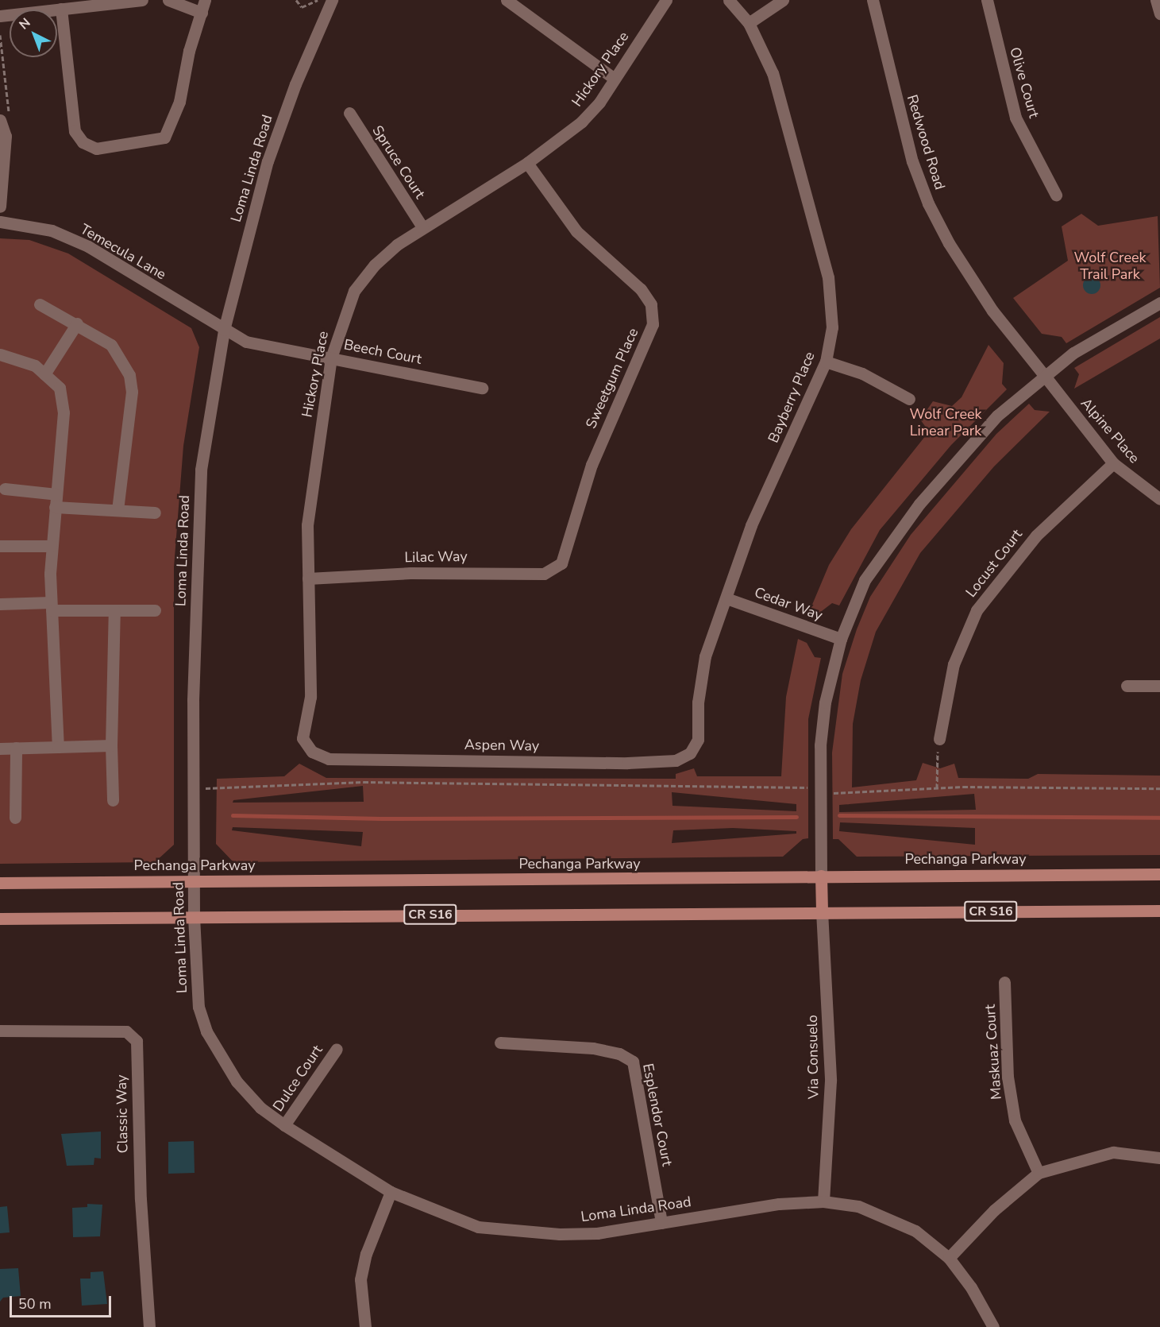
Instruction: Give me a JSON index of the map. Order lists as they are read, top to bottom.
{
  "streets": {
    "main road": ["Pechanga Parkway", "CR S16"],
    "street": [
      "Hickory Place",
      "Olive Court",
      "Redwood Road",
      "Spruce Court",
      "Loma Linda Road",
      "Temecula Lane",
      "Beech Court",
      "Sweetgum Place",
      "Bayberry Place",
      "Alpine Place",
      "Lilac Way",
      "Locust Court",
      "Cedar Way",
      "Aspen Way",
      "Maskuaz Court",
      "Via Consuelo",
      "Dulce Court",
      "Classic Way",
      "Esplendor Court"
    ]
  },
  "crossings": [
    ["Hickory Place", "Spruce Court"],
    ["Hickory Place", "Beech Court"],
    ["Hickory Place", "Sweetgum Place"],
    ["Hickory Place", "Lilac Way"],
    ["Hickory Place", "Aspen Way"],
    ["Redwood Road", "Alpine Place"],
    ["Loma Linda Road", "Temecula Lane"],
    ["Loma Linda Road", "Beech Court"],
    ["Loma Linda Road", "Pechanga Parkway"],
    ["Loma Linda Road", "CR S16"],
    ["Loma Linda Road", "Via Consuelo"],
    ["Loma Linda Road", "Dulce Court"],
    ["Loma Linda Road", "Esplendor Court"],
    ["Temecula Lane", "Beech Court"],
    ["Sweetgum Place", "Lilac Way"],
    ["Bayberry Place", "Cedar Way"],
    ["Bayberry Place", "Aspen Way"],
    ["Alpine Place", "Locust Court"],
    ["CR S16", "Via Consuelo"]
  ],
  "parks": ["Wolf Creek Trail Park", "Wolf Creek Linear Park"],
  "scale_bar": "50 m",
  "north": "top left"
}
